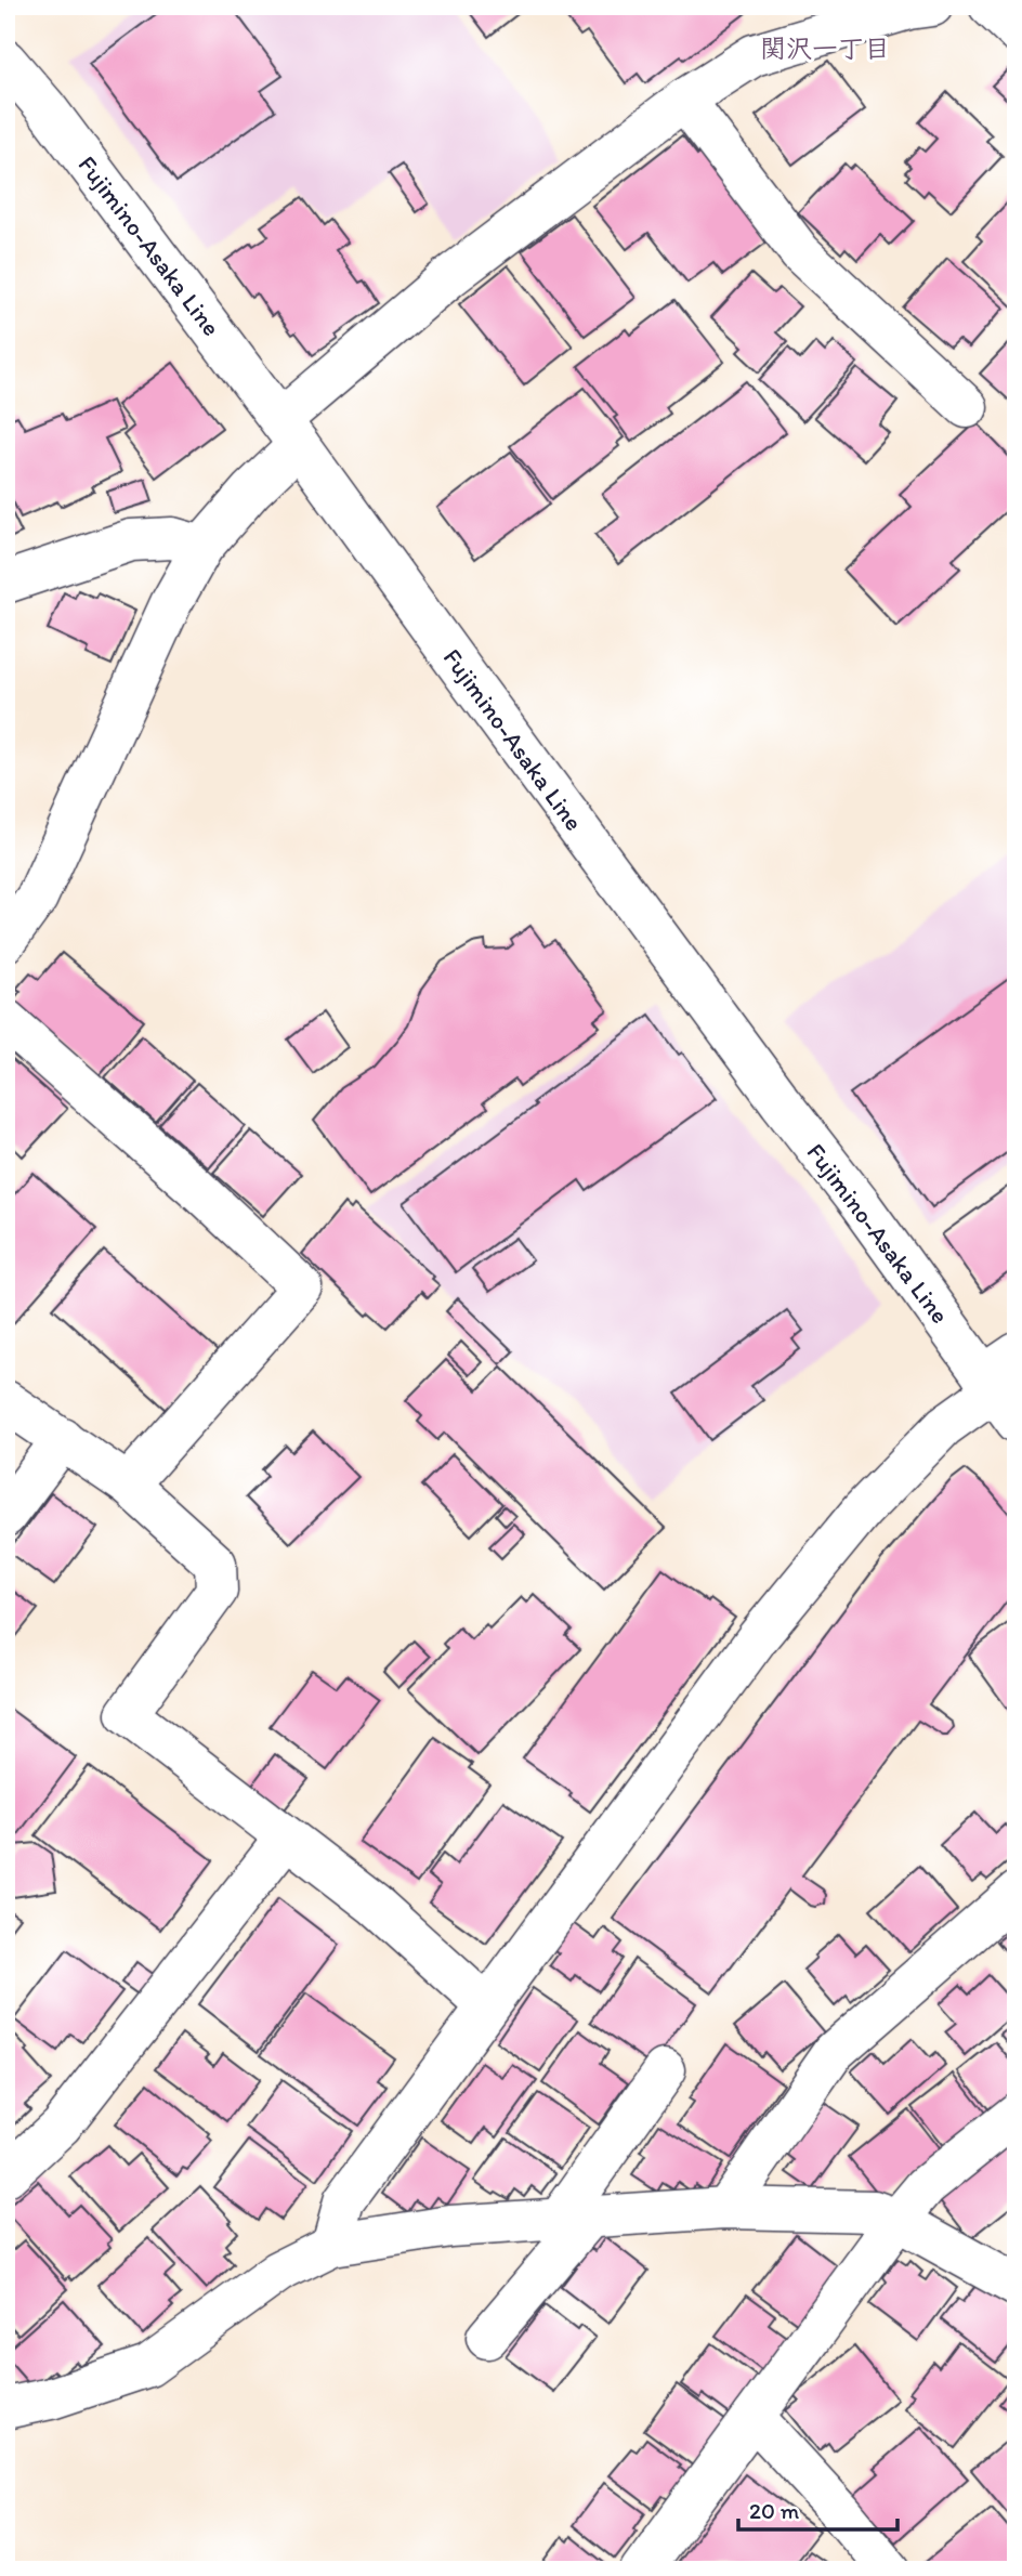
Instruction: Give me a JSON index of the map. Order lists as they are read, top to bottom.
{
  "streets": {
    "street": ["Fujimino-Asaka Line"]
  },
  "districts": ["関沢一丁目"],
  "scale_bar": "20 m"
}
